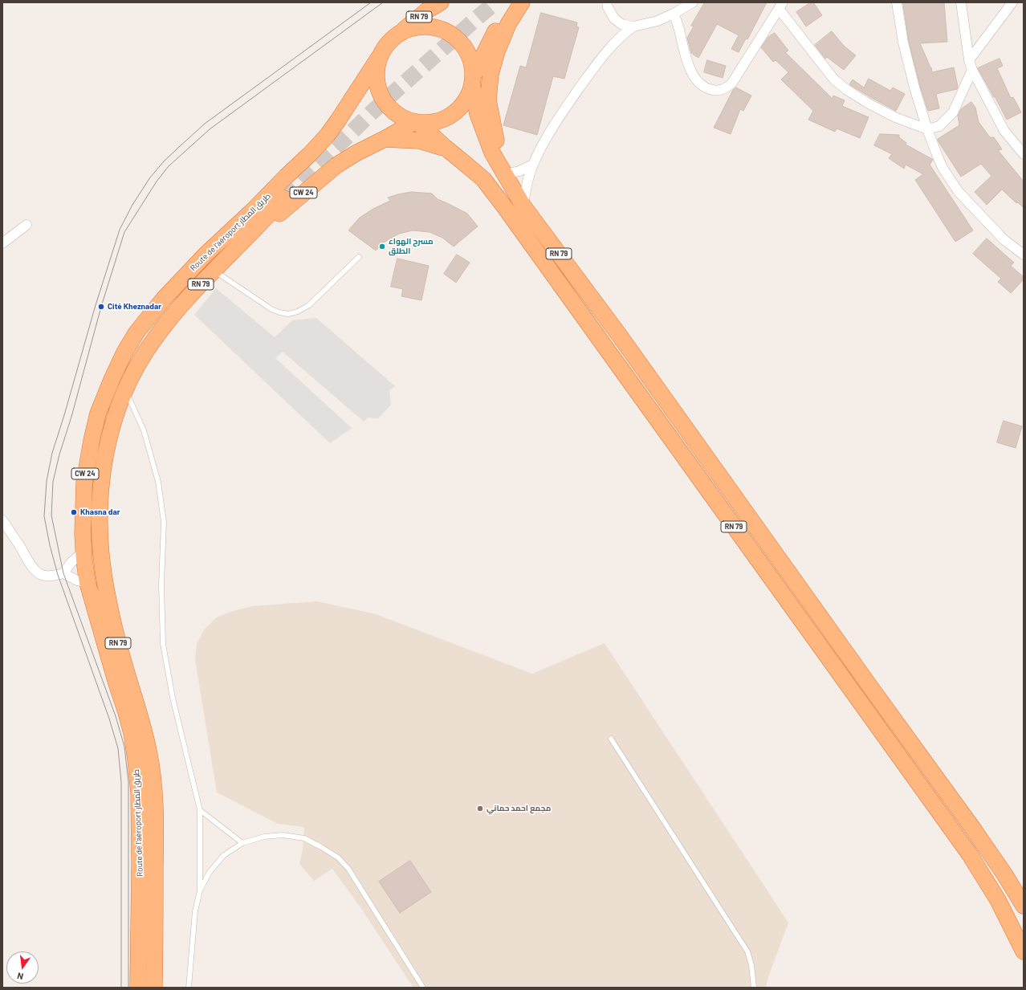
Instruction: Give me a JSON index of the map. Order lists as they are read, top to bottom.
{
  "streets": {
    "highway": ["RN 79", "CW 24", "Route de l'aéroport طريق المطار"]
  },
  "crossings": [
    ["RN 79", "CW 24"],
    ["RN 79", "Route de l'aéroport طريق المطار"],
    ["CW 24", "Route de l'aéroport طريق المطار"]
  ],
  "places": [
    "مسرح الهواء الطلق",
    "Cité Kheznadar",
    "Khasna dar",
    "مجمع احمد حماني"
  ],
  "north": "bottom"
}
